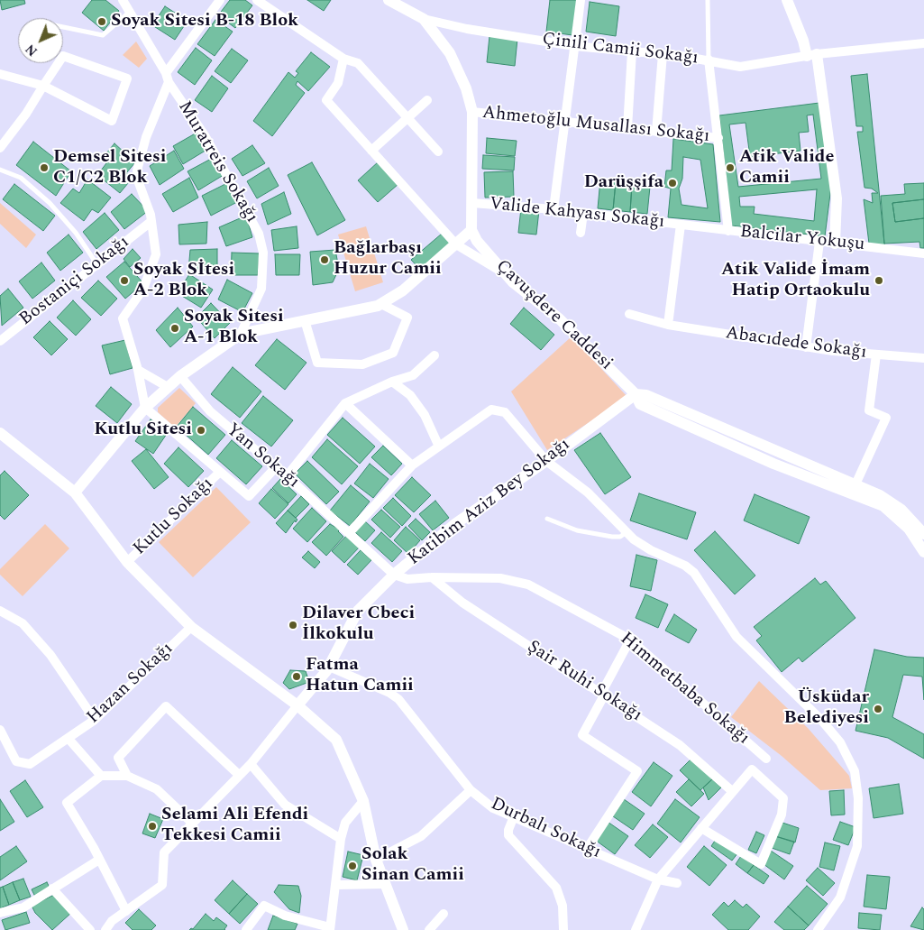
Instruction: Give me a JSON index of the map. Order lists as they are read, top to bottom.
{
  "streets": {
    "street": [
      "Çinili Camii Sokağı",
      "Ahmetoğlu Musallası Sokağı",
      "Muratreis Sokağı",
      "Valide Kahyası Sokağı",
      "Balcilar Yokuşu",
      "Bostaniçi Sokağı",
      "Çavuşdere Caddesi",
      "Abacıdede Sokağı",
      "Yan Sokağı",
      "Katibim Aziz Bey Sokağı",
      "Kutlu Sokağı",
      "Şair Ruhi Sokağı",
      "Hazan Sokağı",
      "Himmetbaba Sokağı",
      "Durbalı Sokağı"
    ]
  },
  "crossings": [
    ["Muratreis Sokağı", "Bostaniçi Sokağı"],
    ["Valide Kahyası Sokağı", "Balcilar Yokuşu"],
    ["Çavuşdere Caddesi", "Katibim Aziz Bey Sokağı"],
    ["Yan Sokağı", "Katibim Aziz Bey Sokağı"],
    ["Yan Sokağı", "Himmetbaba Sokağı"],
    ["Katibim Aziz Bey Sokağı", "Himmetbaba Sokağı"],
    ["Katibim Aziz Bey Sokağı", "Durbalı Sokağı"],
    ["Şair Ruhi Sokağı", "Himmetbaba Sokağı"]
  ],
  "places": [
    "Soyak Sitesi B-18 Blok",
    "Demsel Sitesi C1/C2 Blok",
    "Atik Valide Camii",
    "Darüşşifa",
    "Bağlarbaşı Huzur Camii",
    "Soyak Sİtesi A-2 Blok",
    "Atik Valide İmam Hatip Ortaokulu",
    "Soyak Sitesi A-1 Blok",
    "Kutlu Sitesi",
    "Dilaver Cbeci İlkokulu",
    "Fatma Hatun Camii",
    "Üsküdar Belediyesi",
    "Selami Ali Efendi Tekkesi Camii",
    "Solak Sinan Camii"
  ],
  "north": "bottom left"
}
